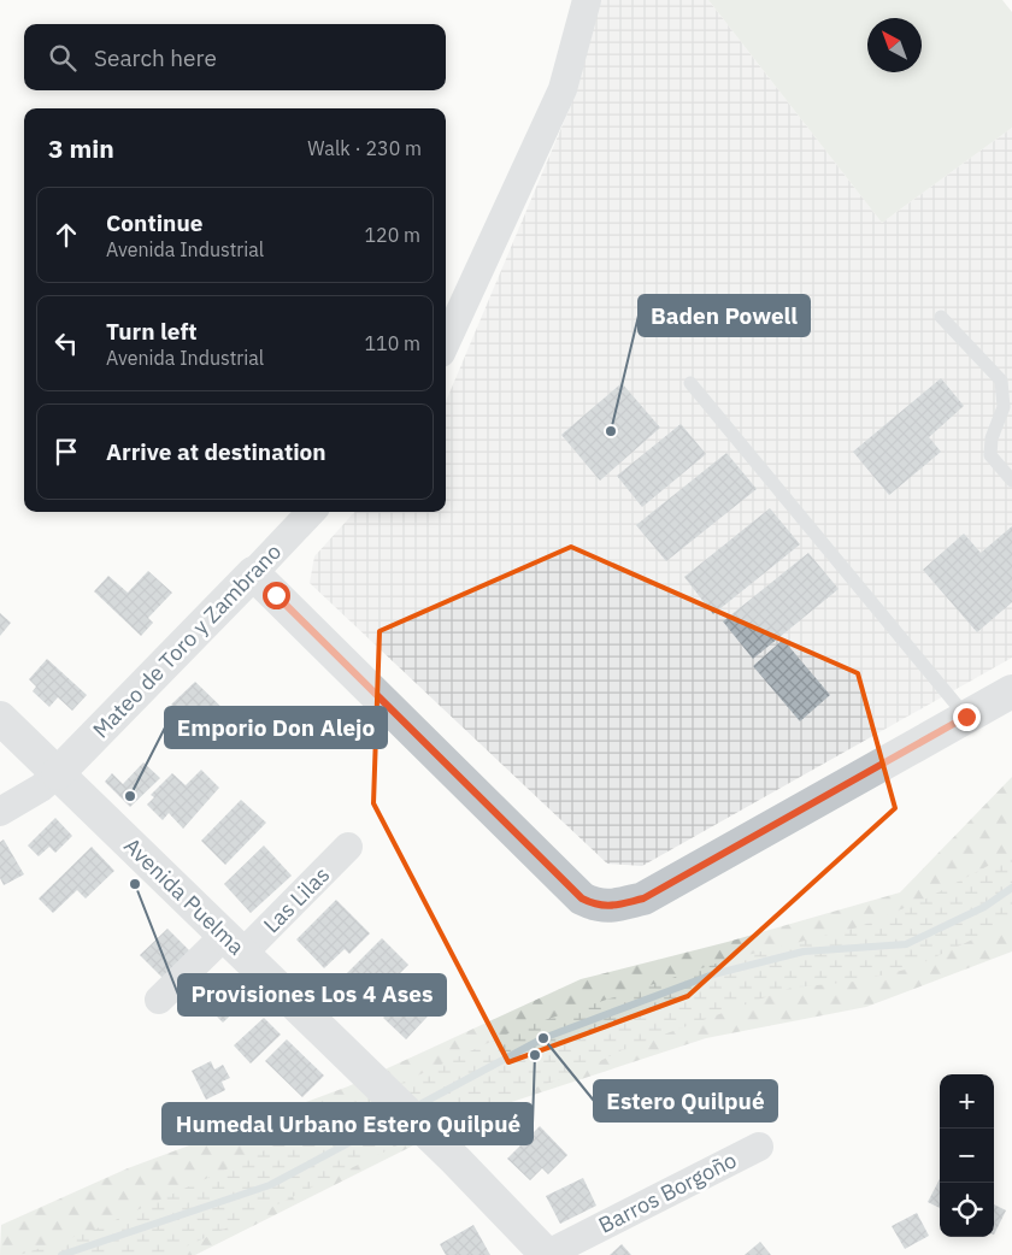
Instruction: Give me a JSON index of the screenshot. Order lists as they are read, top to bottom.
{
  "streets": {
    "street": [
      "Mateo de Toro y Zambrano",
      "Avenida Puelma",
      "Las Lilas",
      "Barros Borgoño"
    ]
  },
  "crossings": [
    ["Mateo de Toro y Zambrano", "Avenida Puelma"],
    ["Avenida Puelma", "Las Lilas"],
    ["Avenida Puelma", "Barros Borgoño"]
  ],
  "places": [
    "Baden Powell",
    "Emporio Don Alejo",
    "Provisiones Los 4 Ases",
    "Estero Quilpué",
    "Humedal Urbano Estero Quilpué"
  ],
  "north": "top left",
  "page": {
    "search": "Search here",
    "heading": ["3 min", "Walk · 230 m"],
    "list": [
      ["Continue", "Avenida Industrial", "120 m"],
      ["Turn left", "Avenida Industrial", "110 m"],
      "Arrive at destination"
    ],
    "map_buttons": ["+", "−"]
  }
}
